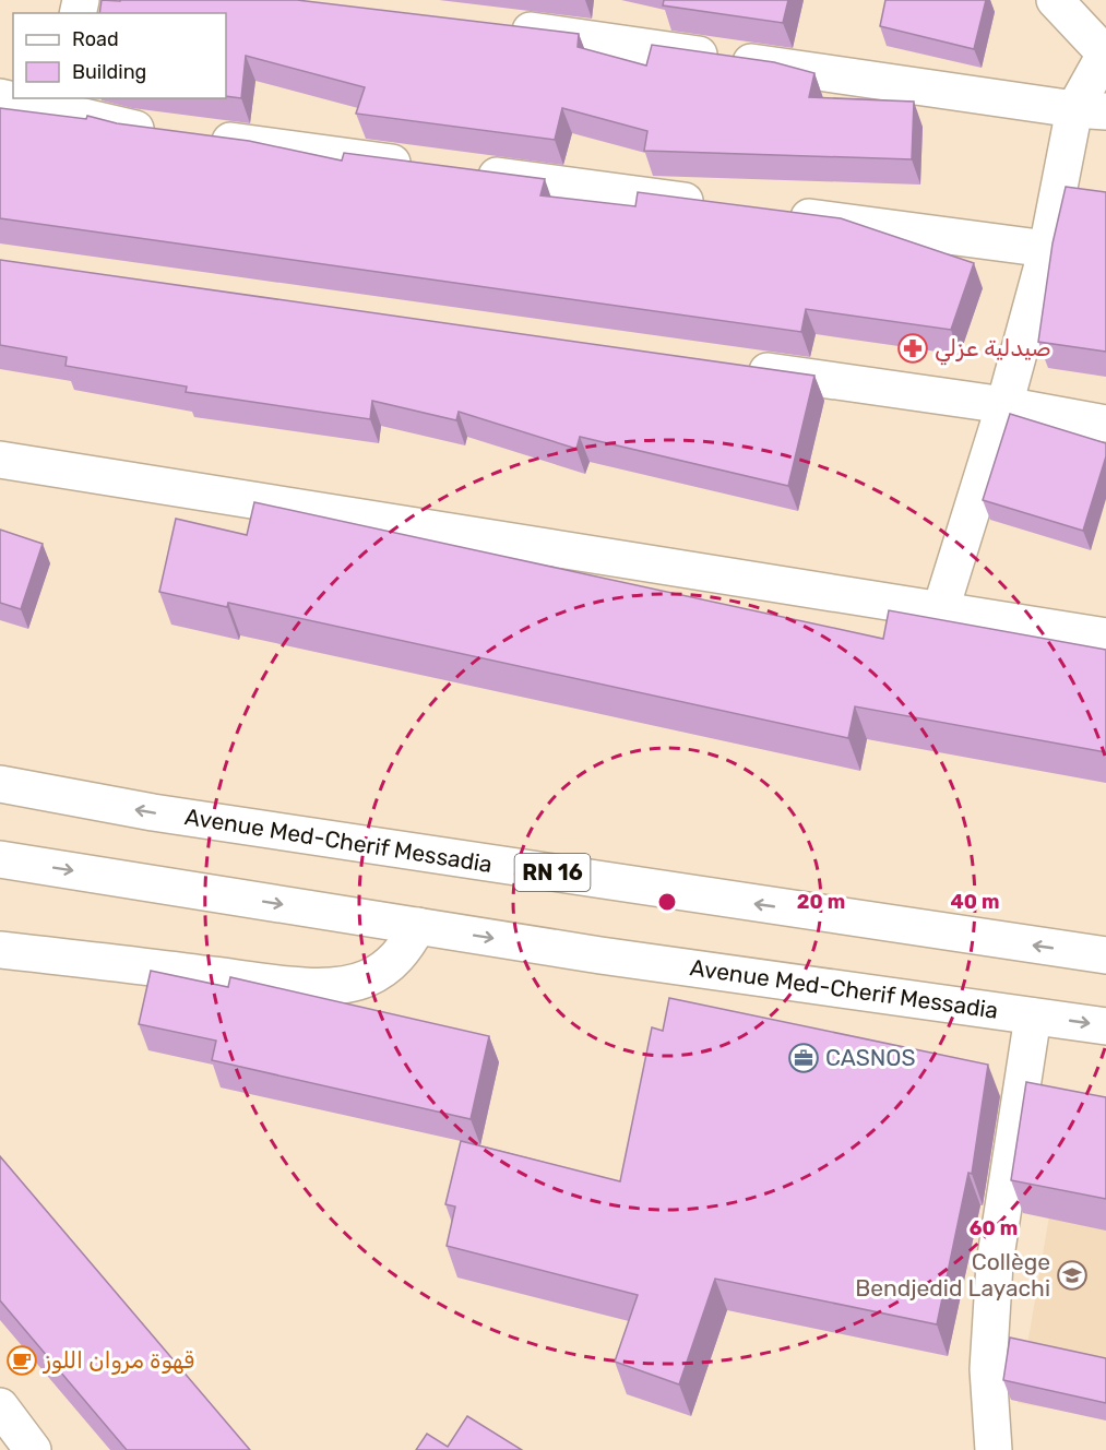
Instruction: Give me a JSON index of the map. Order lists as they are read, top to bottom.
{
  "streets": {
    "main road": ["Avenue Med-Cherif Messadia", "RN 16"]
  },
  "places": {
    "pharmacy": ["صيدلية عزلي"],
    "office": ["CASNOS"],
    "school or university": ["Collège Bendjedid Layachi"],
    "cafe": ["قهوة مروان اللوز"]
  },
  "legend": ["Road", "Building"],
  "rings": ["20 m", "40 m", "60 m"]
}
